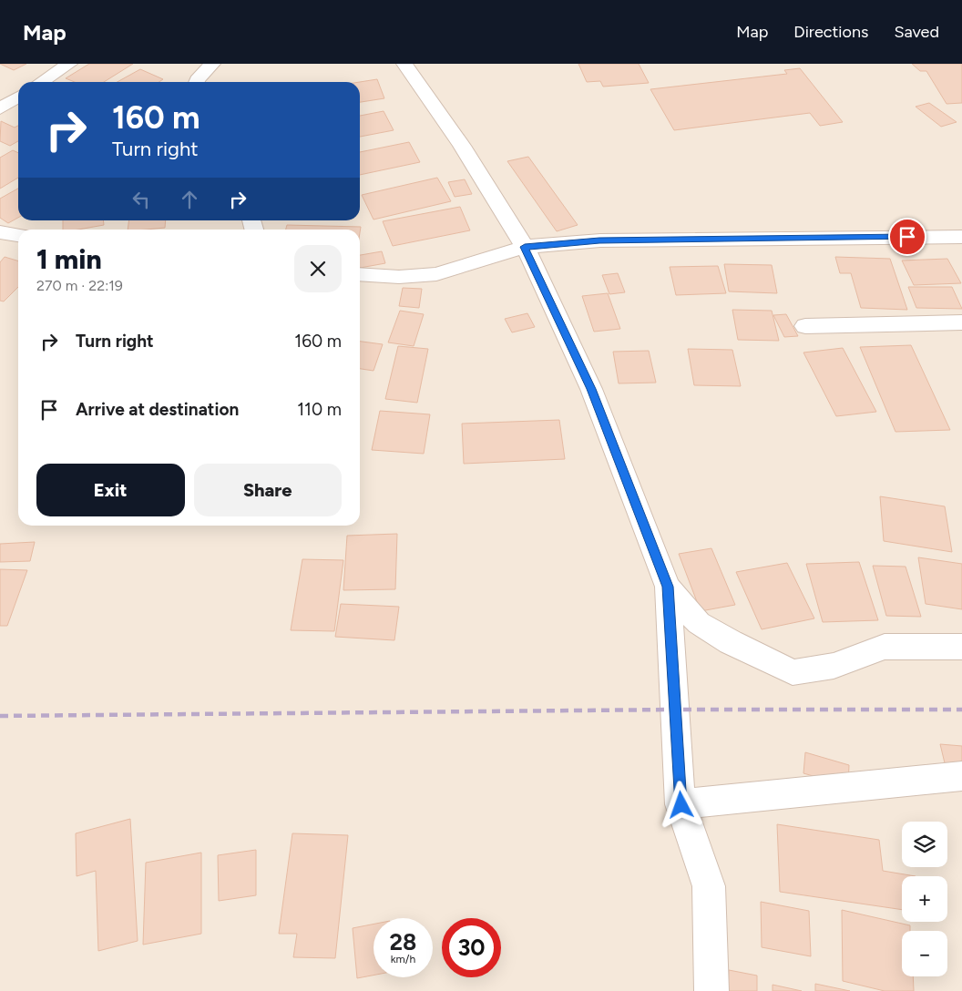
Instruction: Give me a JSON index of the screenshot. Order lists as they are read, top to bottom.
{
  "page": {
    "header": "Map",
    "nav": ["Map", "Directions", "Saved"],
    "turn": ["160 m", "Turn right"],
    "heading": ["1 min", "270 m · 22:19"],
    "list": [
      {
        "name": "Turn right",
        "value": "160 m"
      },
      {
        "name": "Arrive at destination",
        "value": "110 m"
      }
    ],
    "buttons": ["Exit", "Share"],
    "map_buttons": ["+", "−"],
    "speed": "28 km/h",
    "limit": "30"
  }
}
